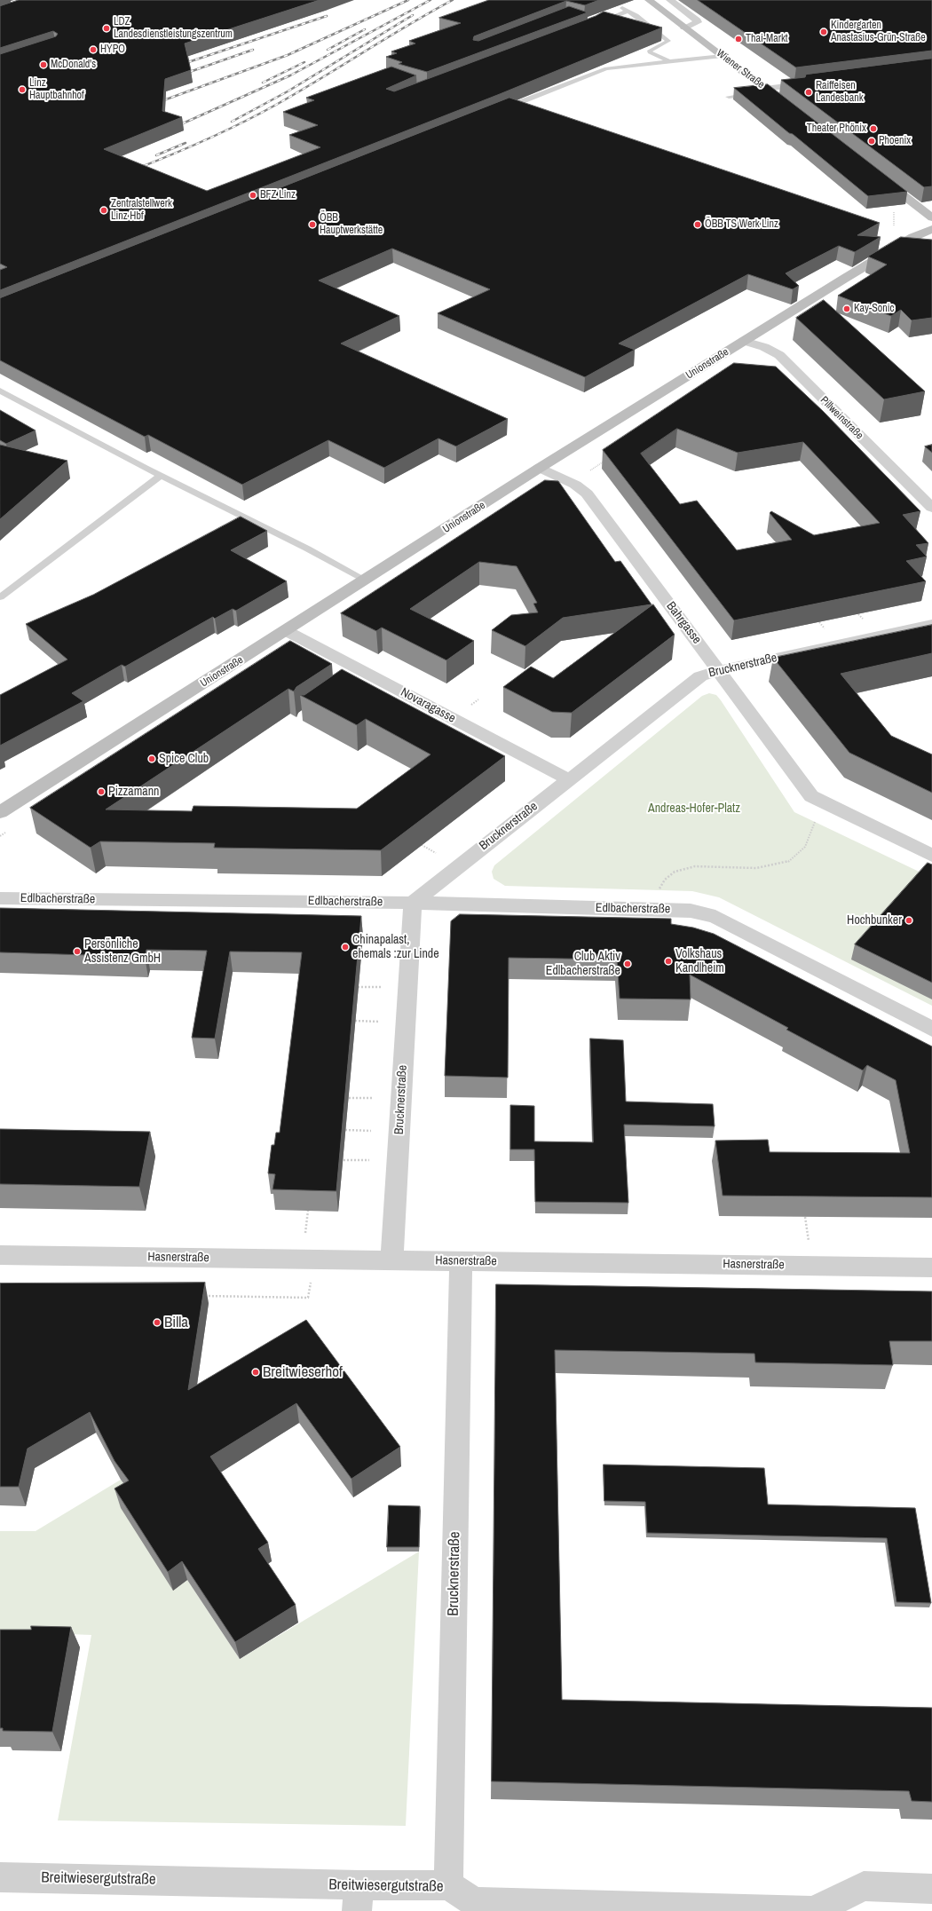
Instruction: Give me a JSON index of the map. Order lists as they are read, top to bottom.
{
  "streets": {
    "main road": ["Wiener Straße", "Unionstraße"],
    "street": [
      "Pillweinstraße",
      "Bahrgasse",
      "Brucknerstraße",
      "Novaragasse",
      "Edlbacherstraße",
      "Hasnerstraße",
      "Breitwiesergutstraße"
    ]
  },
  "crossings": [
    ["Unionstraße", "Pillweinstraße"],
    ["Unionstraße", "Bahrgasse"],
    ["Unionstraße", "Novaragasse"],
    ["Bahrgasse", "Brucknerstraße"],
    ["Brucknerstraße", "Novaragasse"],
    ["Brucknerstraße", "Edlbacherstraße"],
    ["Brucknerstraße", "Hasnerstraße"],
    ["Brucknerstraße", "Breitwiesergutstraße"]
  ],
  "parks": ["Andreas-Hofer-Platz"],
  "places": [
    "LDZ Landesdienstleistungszentrum",
    "Kindergarten Anastasius-Grün-Straße",
    "Thai-Markt",
    "HYPO",
    "McDonald's",
    "Linz Hauptbahnhof",
    "Raiffeisen Landesbank",
    "Theater Phönix",
    "Phoenix",
    "BFZ Linz",
    "Zentralstellwerk Linz Hbf",
    "ÖBB Hauptwerkstätte",
    "ÖBB TS Werk Linz",
    "Kay-Sonic",
    "Spice Club",
    "Pizzamann",
    "Hochbunker",
    "Chinapalast, ehemals :zur Linde",
    "Persönliche Assistenz GmbH",
    "Volkshaus Kandlheim",
    "Club Aktiv Edlbacherstraße",
    "Billa",
    "Breitwieserhof"
  ]
}
